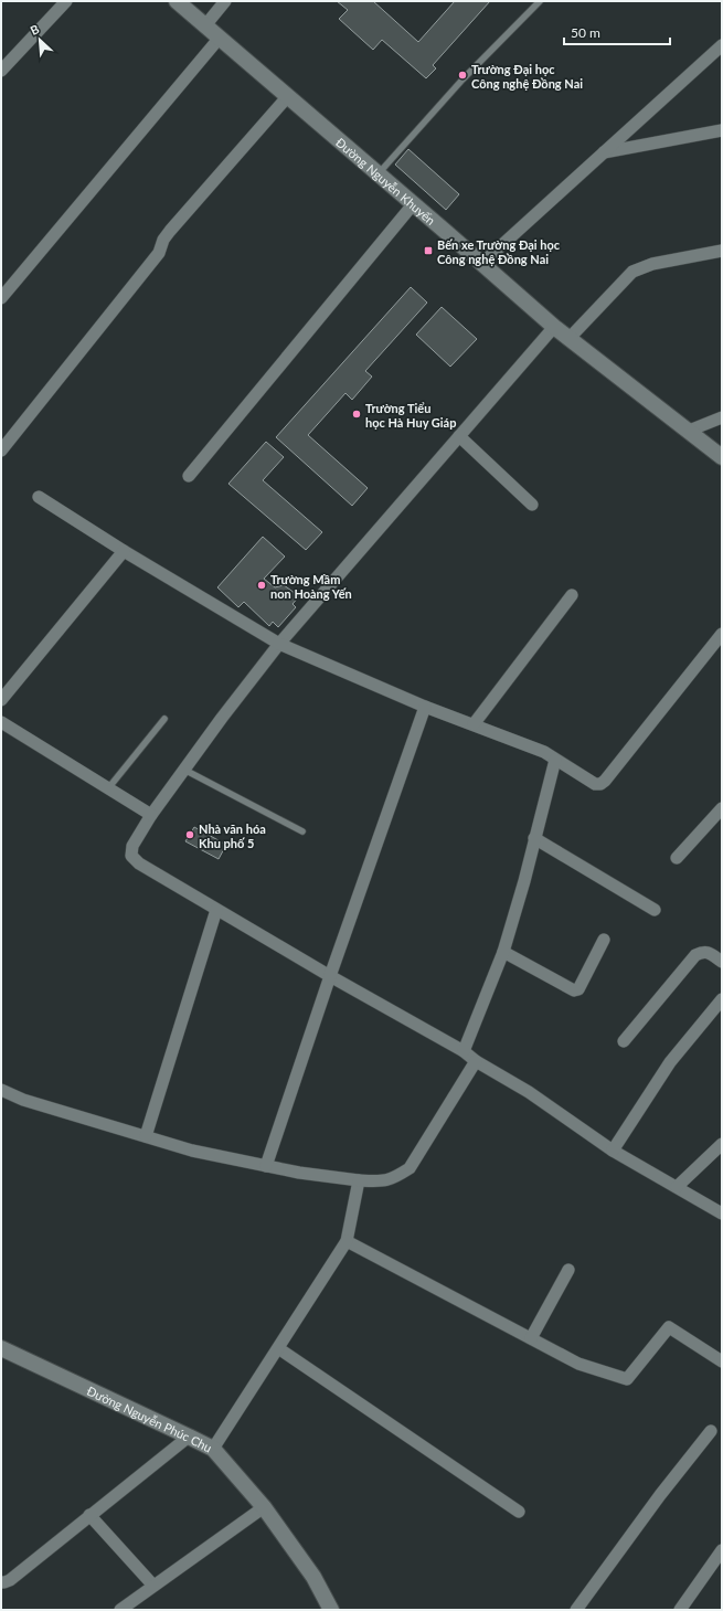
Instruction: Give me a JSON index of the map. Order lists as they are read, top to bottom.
{
  "streets": {
    "street": ["Đường Nguyễn Khuyến", "Đường Nguyễn Phúc Chu"]
  },
  "places": {
    "other": [
      "Trường Đại học Công nghệ Đồng Nai",
      "Trường Tiểu học Hà Huy Giáp",
      "Trường Mầm non Hoàng Yến",
      "Nhà văn hóa Khu phố 5"
    ],
    "transit": ["Bến xe Trường Đại học Công nghệ Đồng Nai"]
  },
  "scale_bar": "50 m",
  "north": "top left"
}
